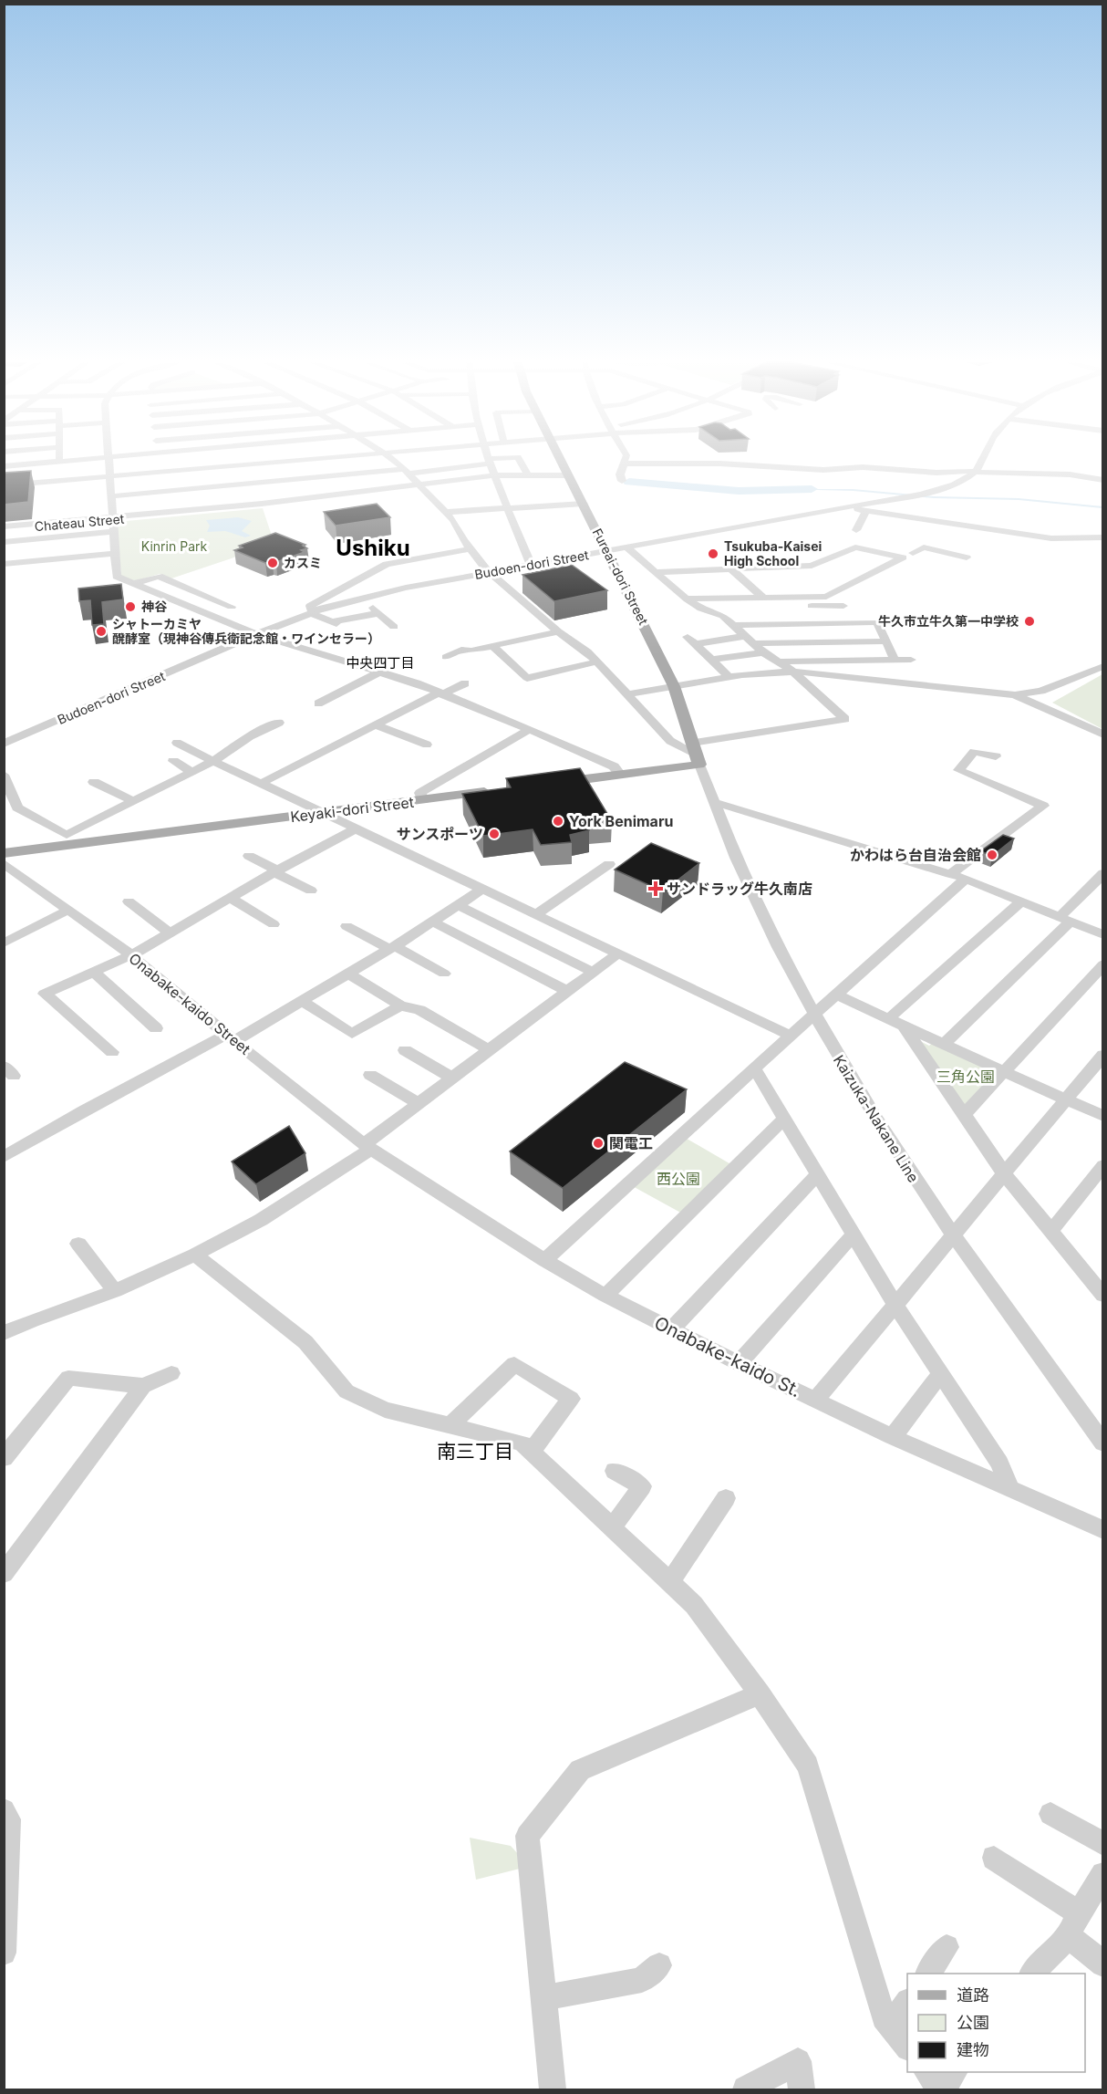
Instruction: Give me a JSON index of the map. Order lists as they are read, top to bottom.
{
  "streets": {
    "main road": ["Fureai-dori Street", "Keyaki-dori Street"],
    "street": [
      "Chateau Street",
      "Budoen-dori Street",
      "Onabake-kaido Street",
      "Kaizuka-Nakane Line",
      "Onabake-kaido St."
    ]
  },
  "crossings": [
    ["Budoen-dori Street", "Fureai-dori Street"],
    ["Fureai-dori Street", "Kaizuka-Nakane Line"],
    ["Onabake-kaido Street", "Onabake-kaido St."]
  ],
  "districts": ["Ushiku", "中央四丁目", "南三丁目"],
  "parks": ["Kinrin Park", "三角公園", "西公園"],
  "places": {
    "other": [
      "Tsukuba-Kaisei High School",
      "カスミ",
      "神谷",
      "牛久市立牛久第一中学校",
      "シャトーカミヤ 醗酵室（現神谷傳兵衛記念館・ワインセラー）",
      "York Benimaru",
      "サンスポーツ",
      "かわはら台自治会館",
      "関電工"
    ],
    "health": ["サンドラッグ牛久南店"]
  },
  "legend": ["道路", "公園", "建物"]
}
